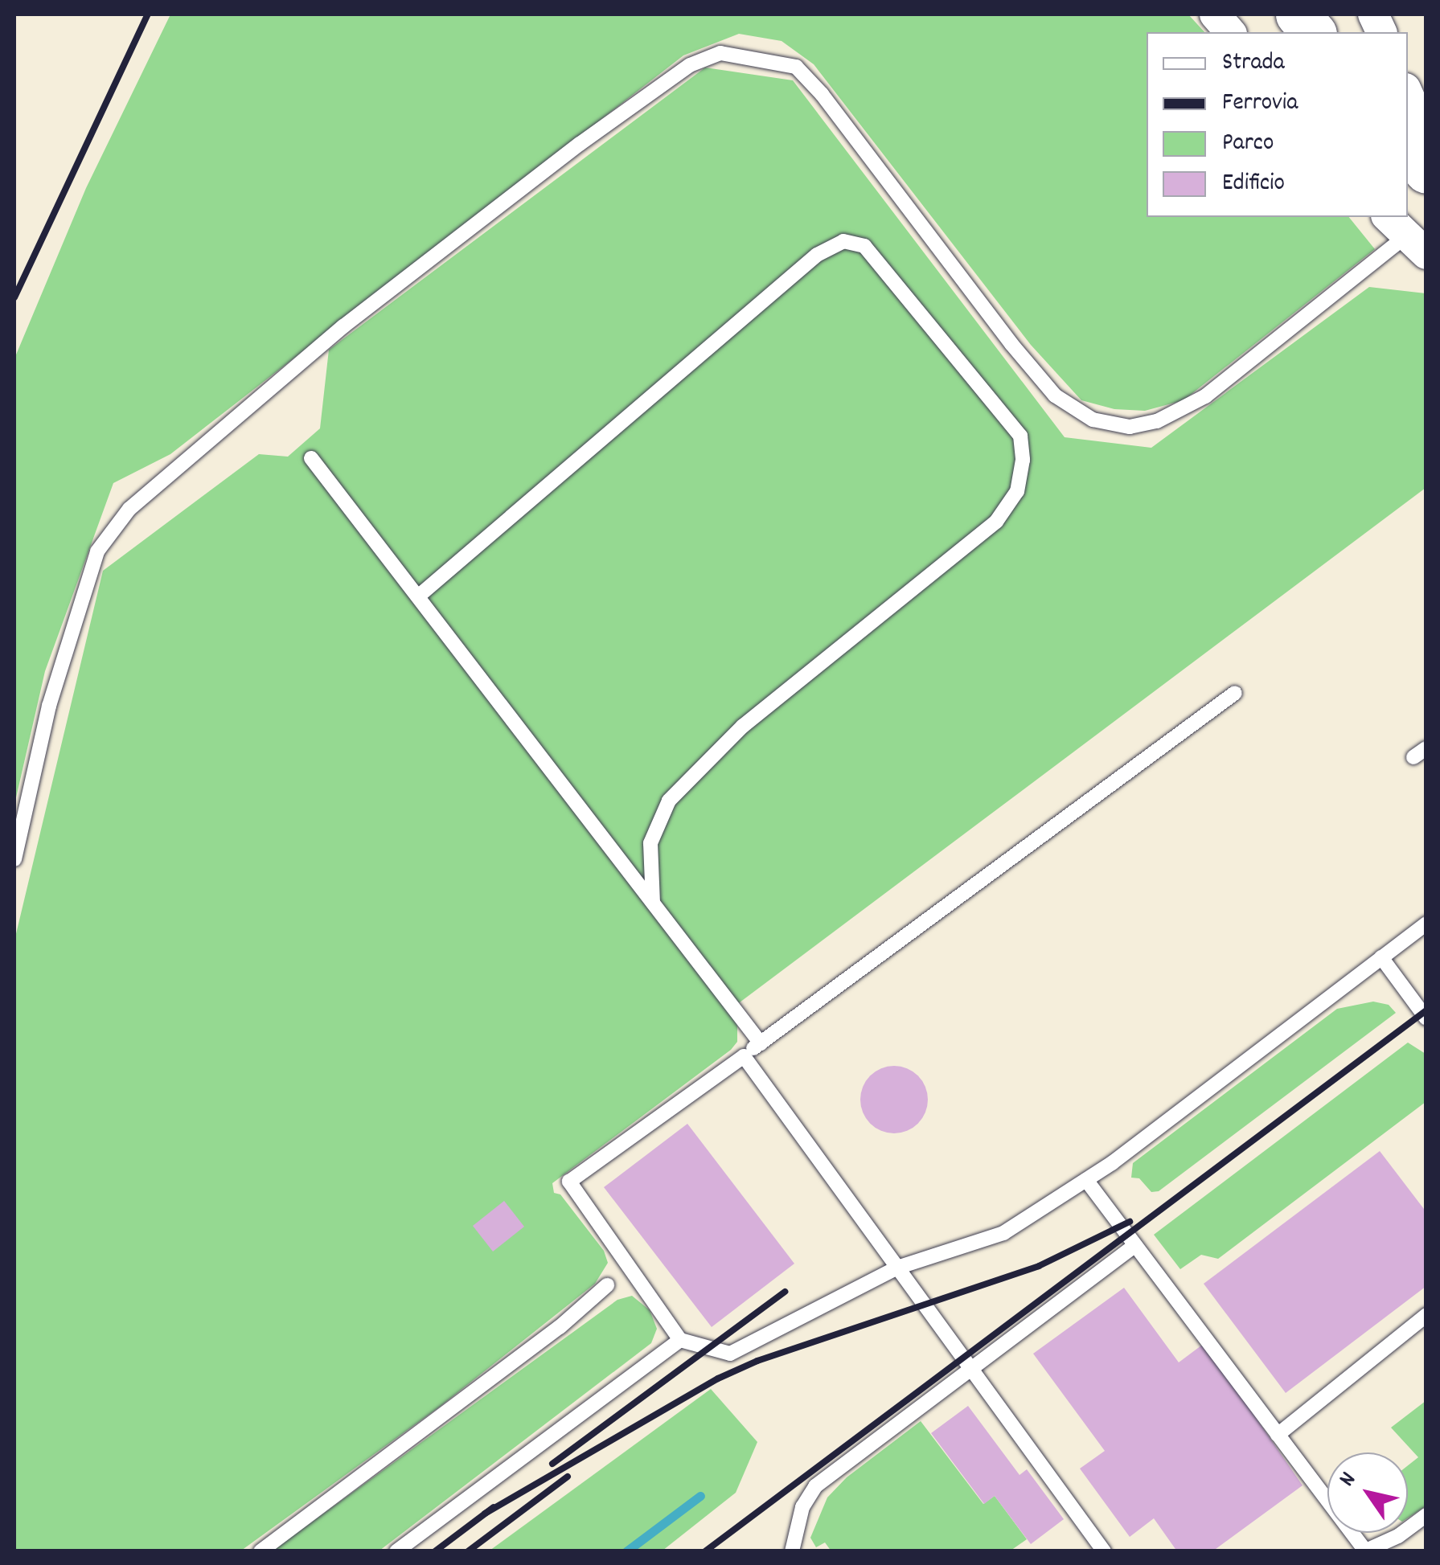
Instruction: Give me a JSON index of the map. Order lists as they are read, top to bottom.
{
  "legend": [
    "Strada",
    "Ferrovia",
    "Parco",
    "Edificio"
  ],
  "north": "top left"
}
